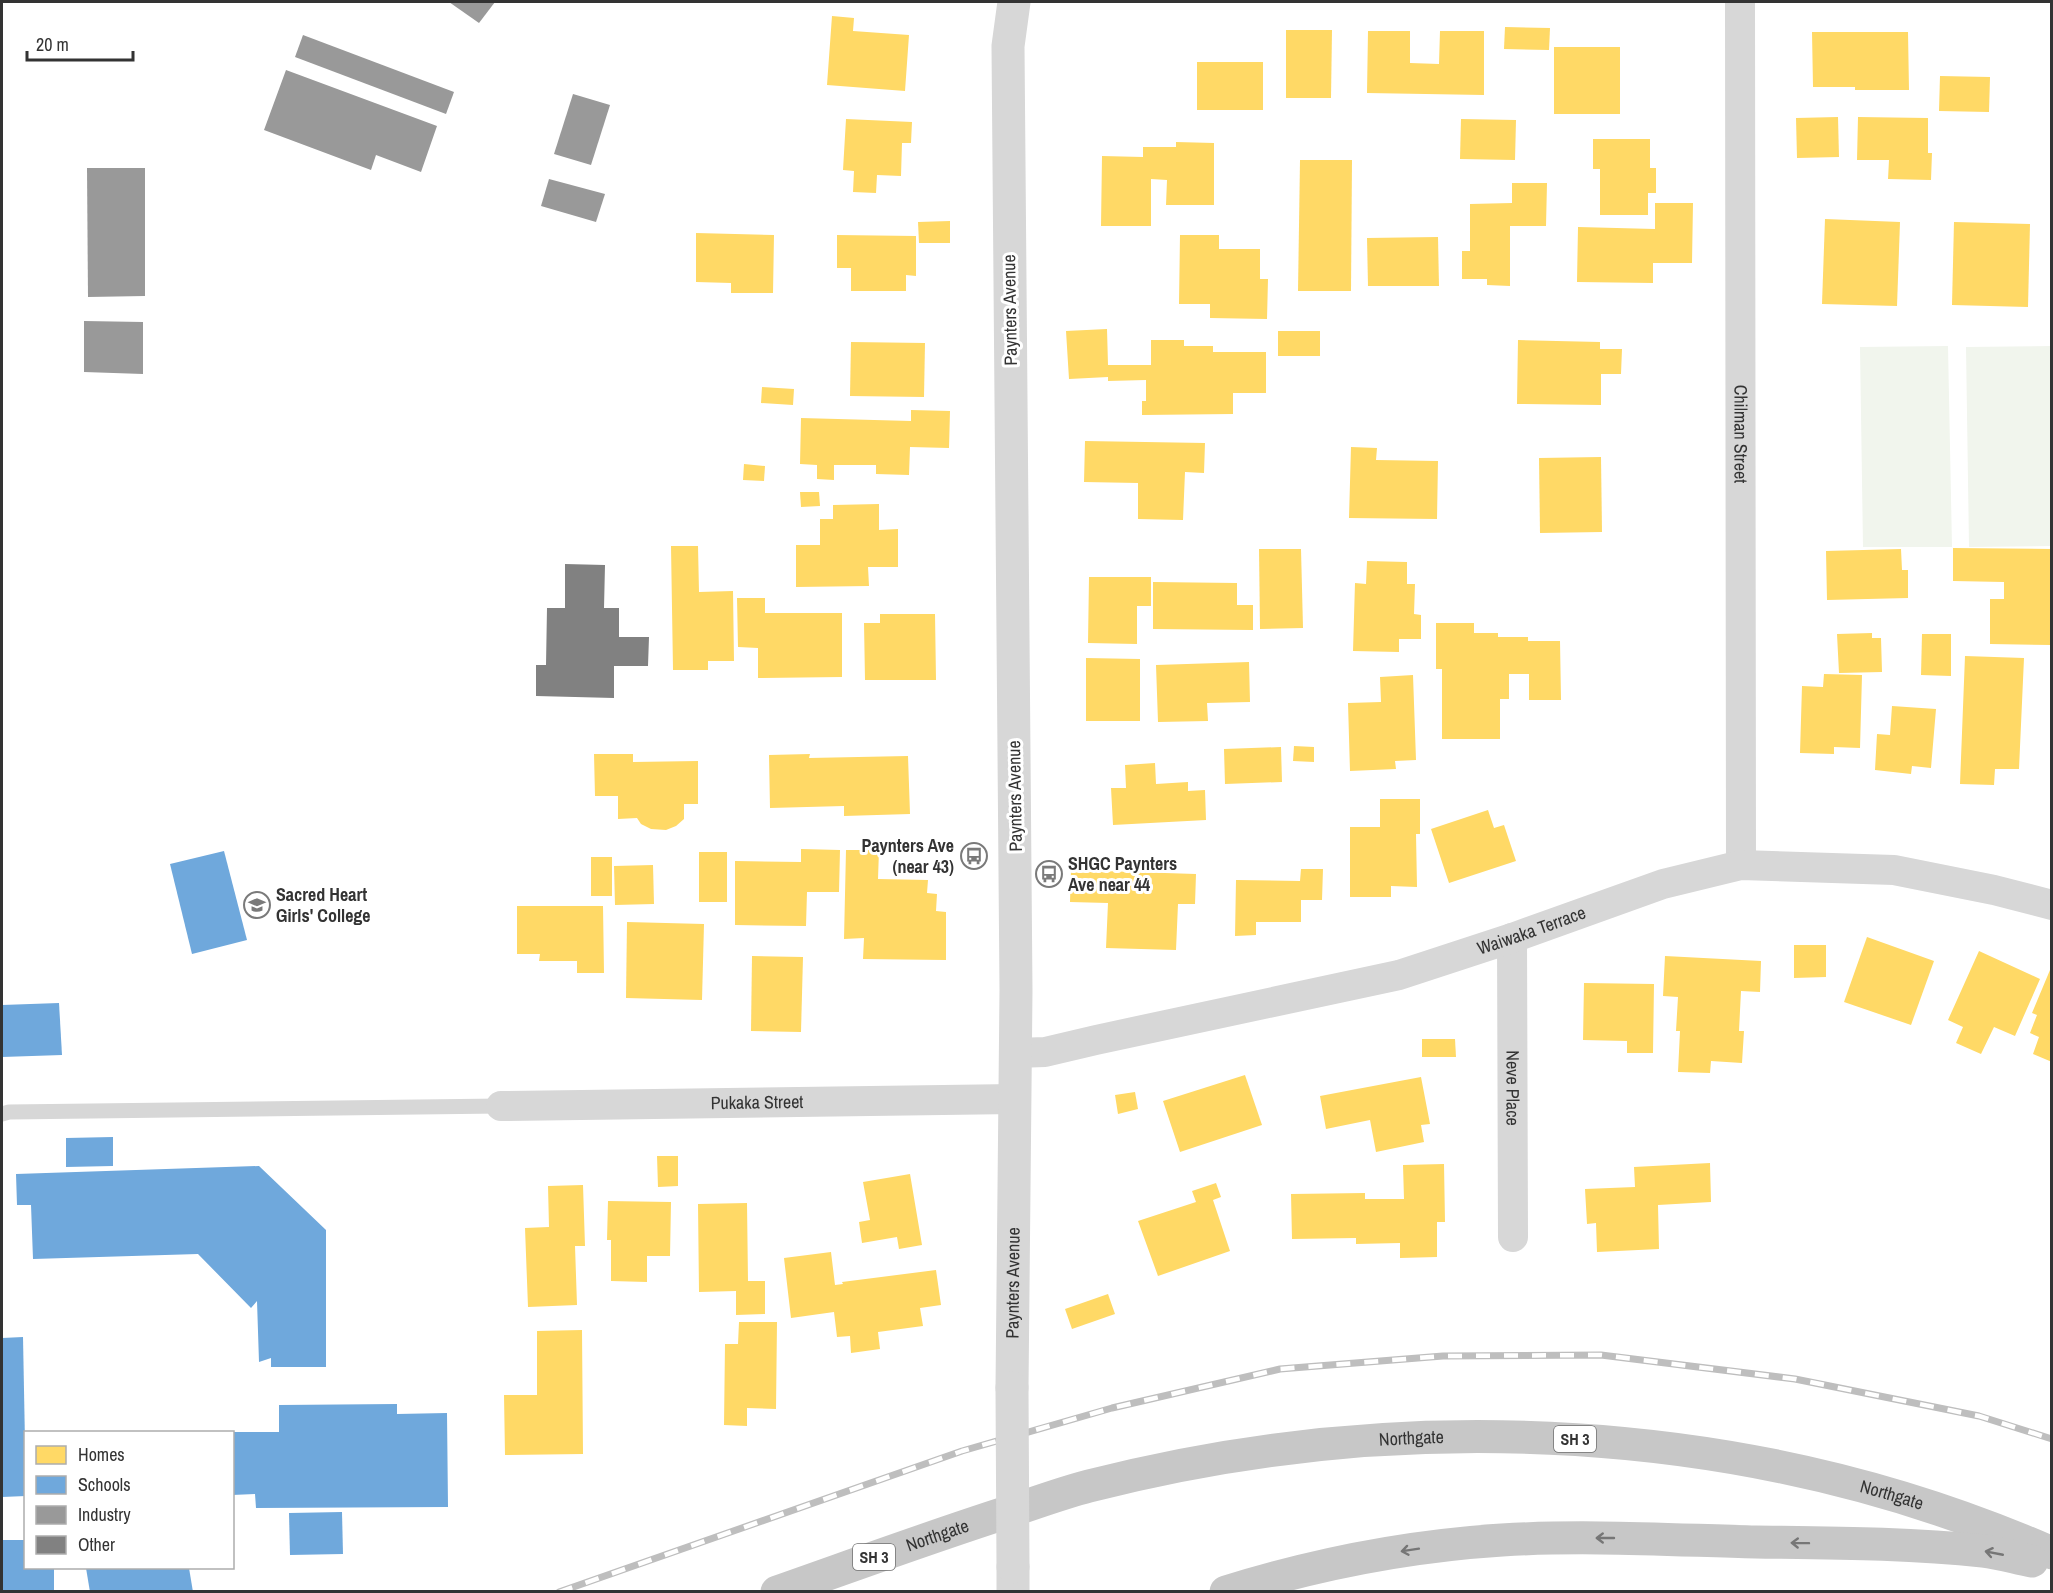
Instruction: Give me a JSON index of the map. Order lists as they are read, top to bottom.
{
  "streets": {
    "highway": ["Northgate", "SH 3"],
    "street": [
      "Paynters Avenue",
      "Chilman Street",
      "Waiwaka Terrace",
      "Neve Place",
      "Pukaka Street"
    ]
  },
  "crossings": [
    ["Paynters Avenue", "Waiwaka Terrace"],
    ["Paynters Avenue", "Pukaka Street"],
    ["Chilman Street", "Waiwaka Terrace"],
    ["Waiwaka Terrace", "Neve Place"]
  ],
  "places": {
    "bus stop": ["Paynters Ave (near 43)", "SHGC Paynters Ave near 44"],
    "school or university": ["Sacred Heart Girls' College"]
  },
  "legend": [
    "Homes",
    "Schools",
    "Industry",
    "Other"
  ],
  "scale_bar": "20 m"
}
